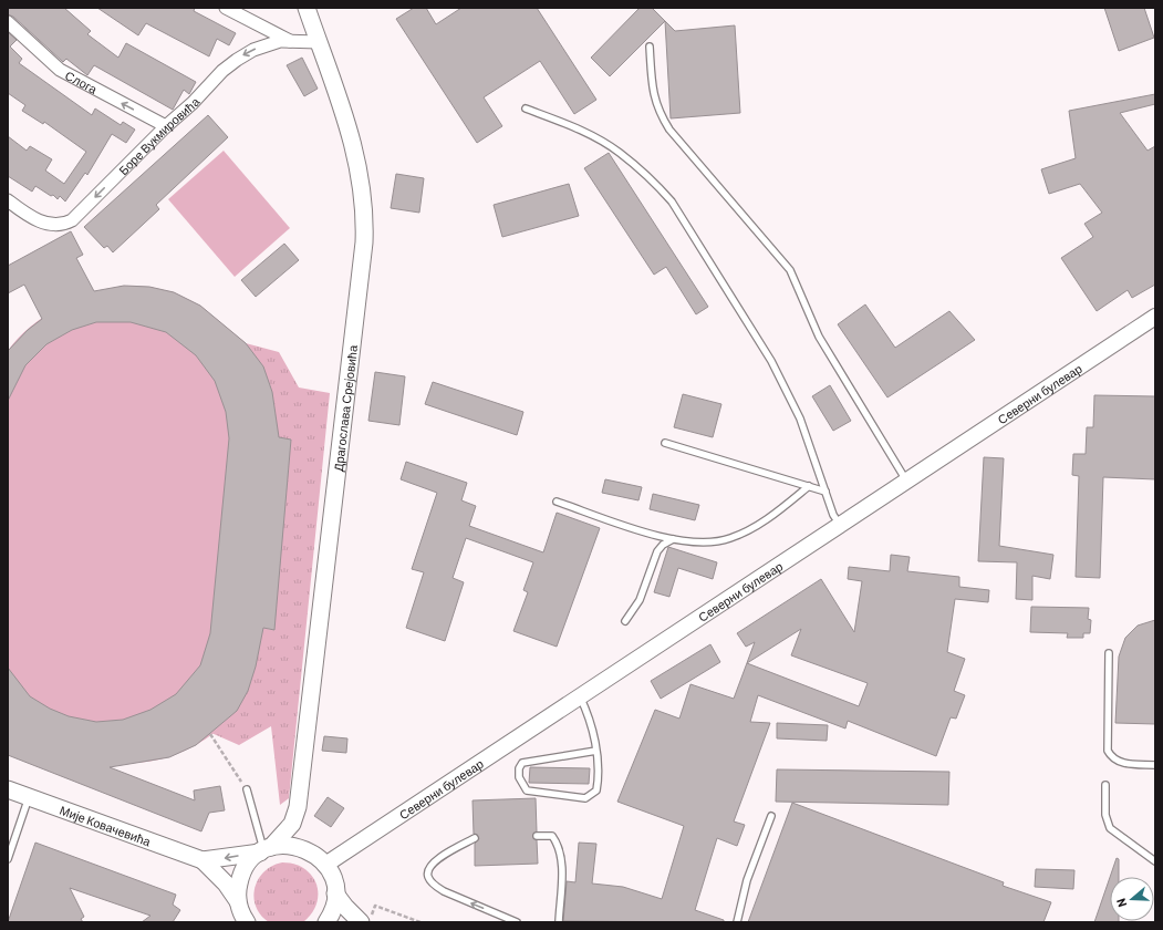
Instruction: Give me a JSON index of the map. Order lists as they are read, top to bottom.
{
  "streets": {
    "main road": ["Драгослава Срејовића", "Мије Ковачевића"],
    "street": ["Слога", "Боре Вукмировића", "Северни булевар"]
  },
  "crossings": [
    ["Слога", "Боре Вукмировића"],
    ["Боре Вукмировића", "Драгослава Срејовића"],
    ["Драгослава Срејовића", "Мије Ковачевића"]
  ],
  "one_way": ["Слога", "Боре Вукмировића"],
  "north": "left"
}
